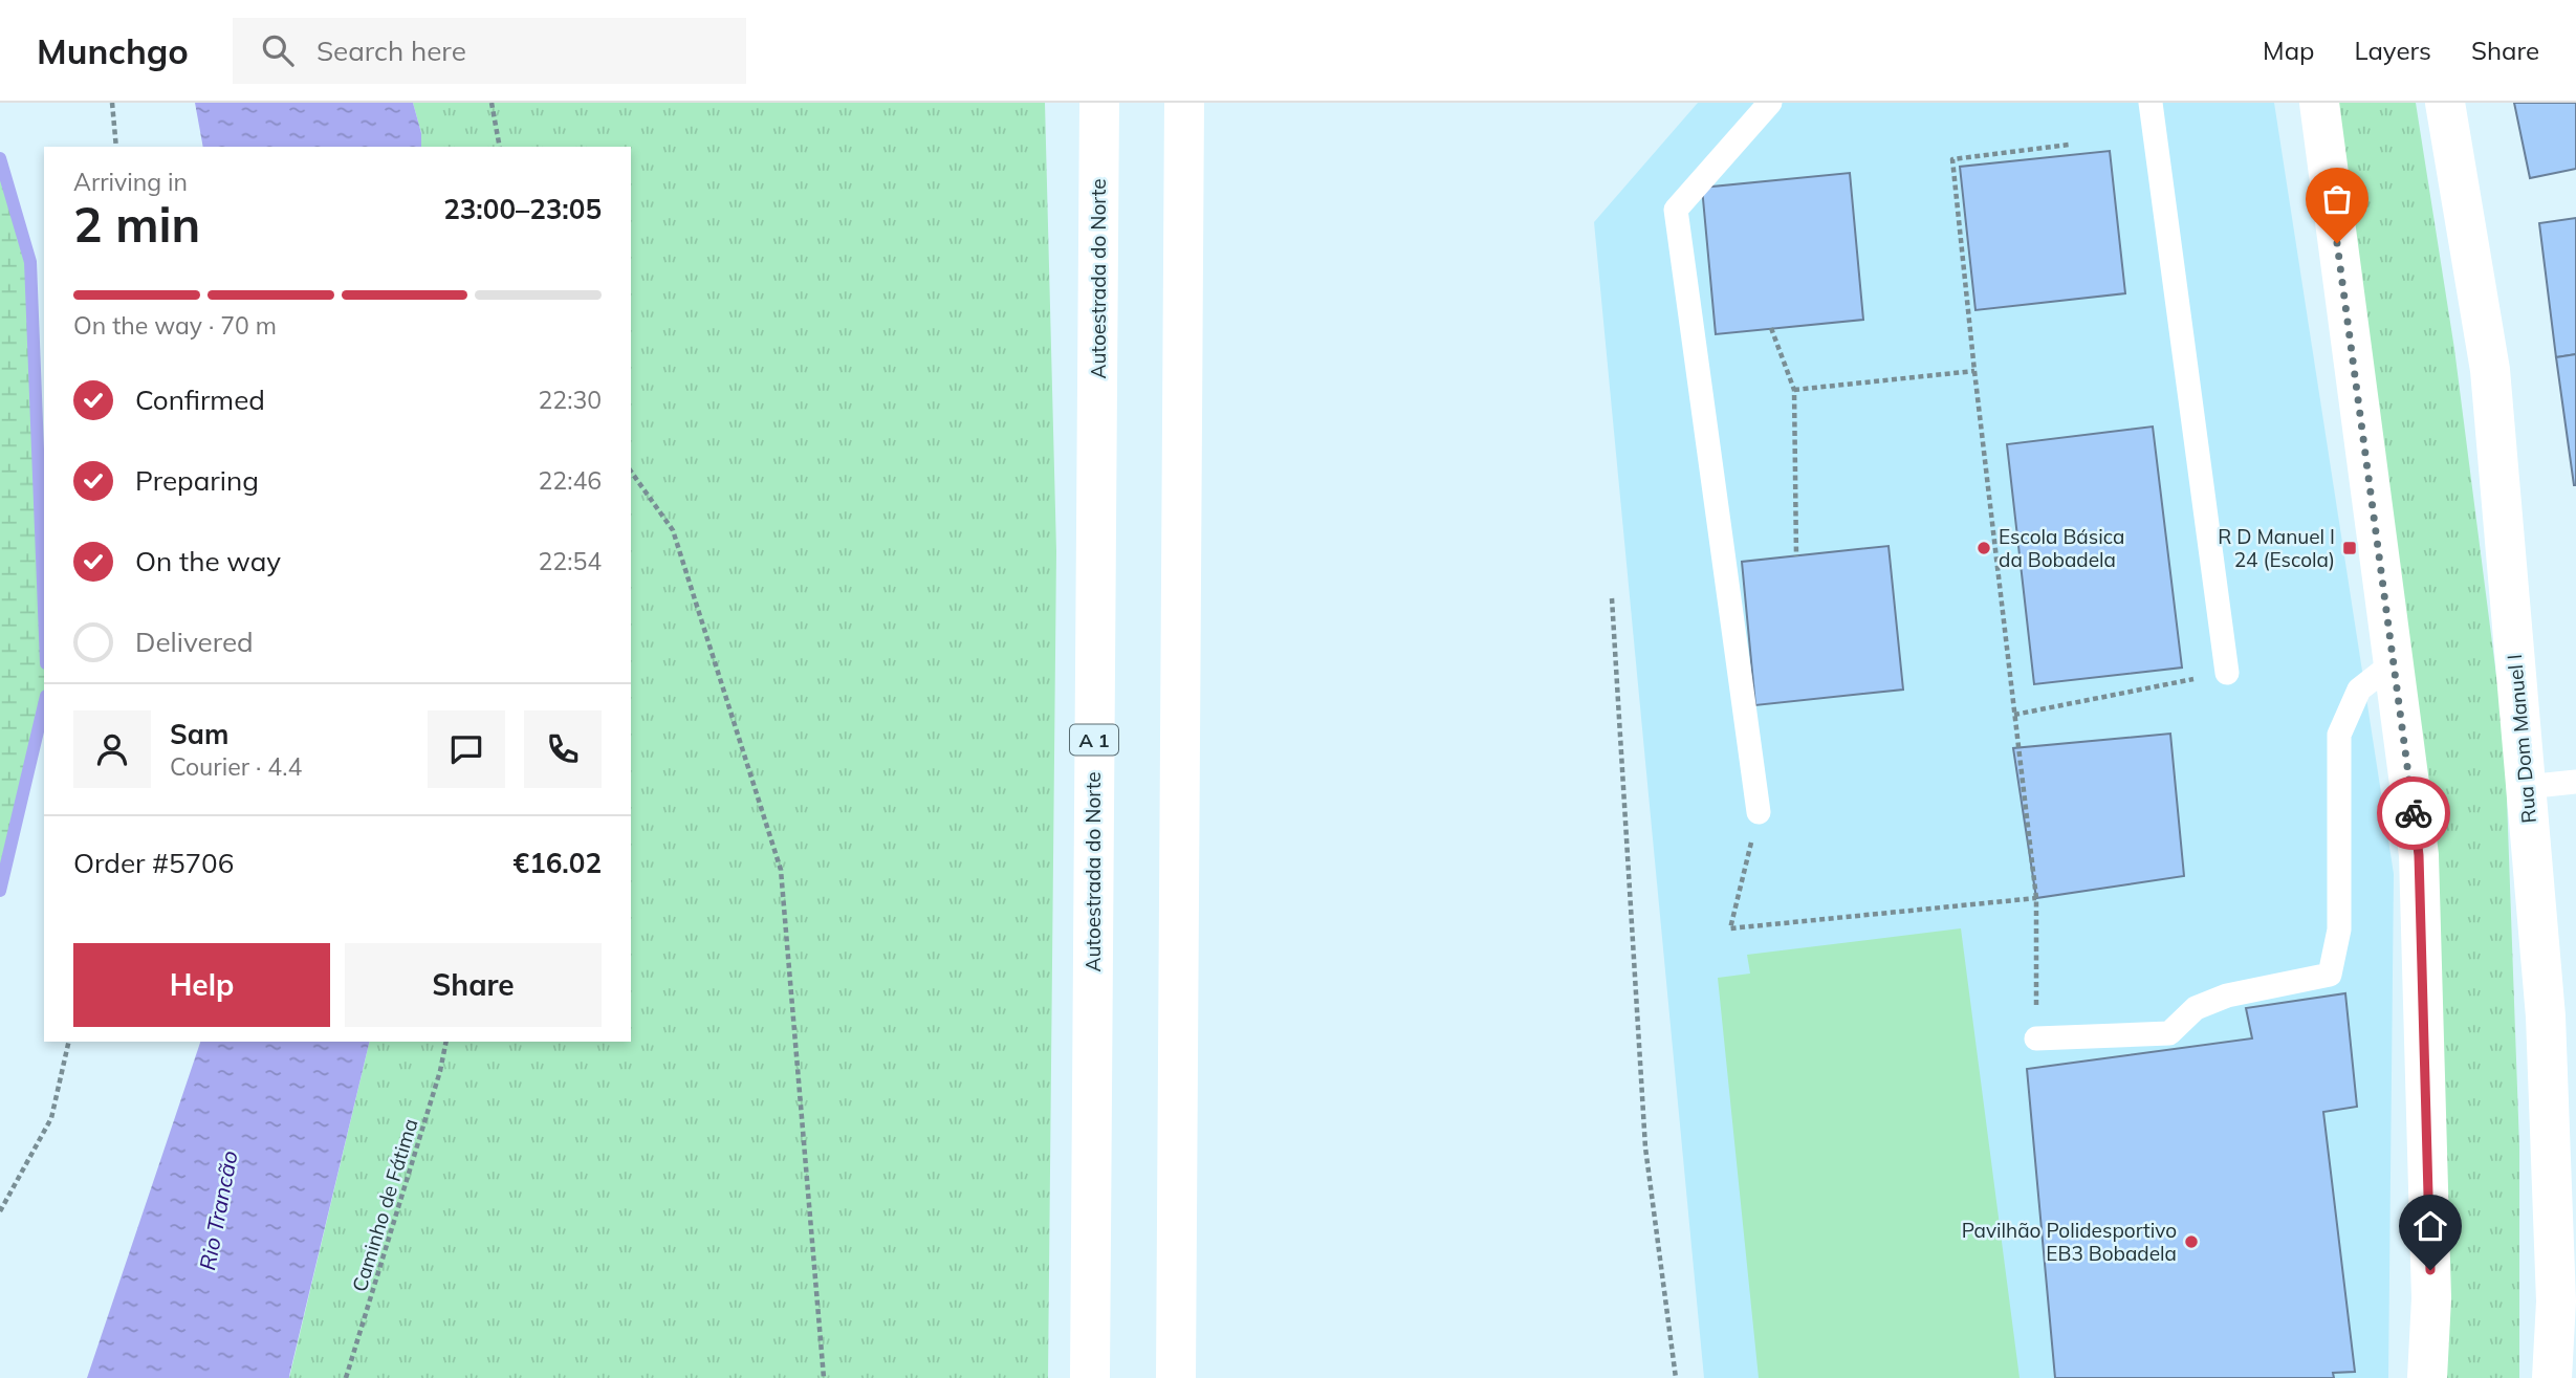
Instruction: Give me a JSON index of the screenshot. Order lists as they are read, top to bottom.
{
  "streets": {
    "main road": ["Autoestrada do Norte", "Rua Dom Manuel I", "A 1"],
    "path": ["Caminho de Fátima"]
  },
  "water": ["Rio Trancão"],
  "places": {
    "other": ["Escola Básica da Bobadela", "Pavilhão Polidesportivo EB3 Bobadela"],
    "transit": ["R D Manuel I 24 (Escola)"]
  },
  "page": {
    "header": "Munchgo",
    "search": "Search here",
    "nav": ["Map", "Layers", "Share"],
    "heading": ["2 min", "Arriving in", "23:00–23:05"],
    "panel": [
      "Sam",
      "Courier · 4.4",
      "Order #5706",
      "€16.02"
    ],
    "bar": "On the way · 70 m",
    "list": [
      ["Confirmed", "22:30"],
      ["Preparing", "22:46"],
      ["On the way", "22:54"],
      "Delivered"
    ],
    "buttons": ["Help", "Share"]
  }
}
